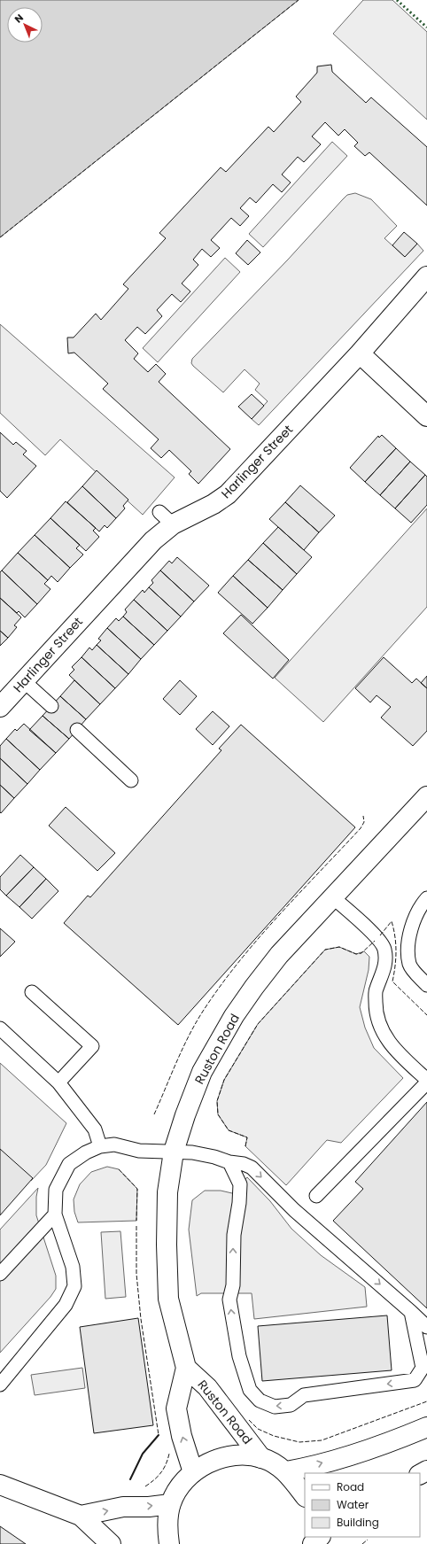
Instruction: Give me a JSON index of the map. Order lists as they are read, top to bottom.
{
  "streets": {
    "street": ["Harlinger Street", "Ruston Road"]
  },
  "legend": ["Road", "Water", "Building"],
  "north": "top left"
}
